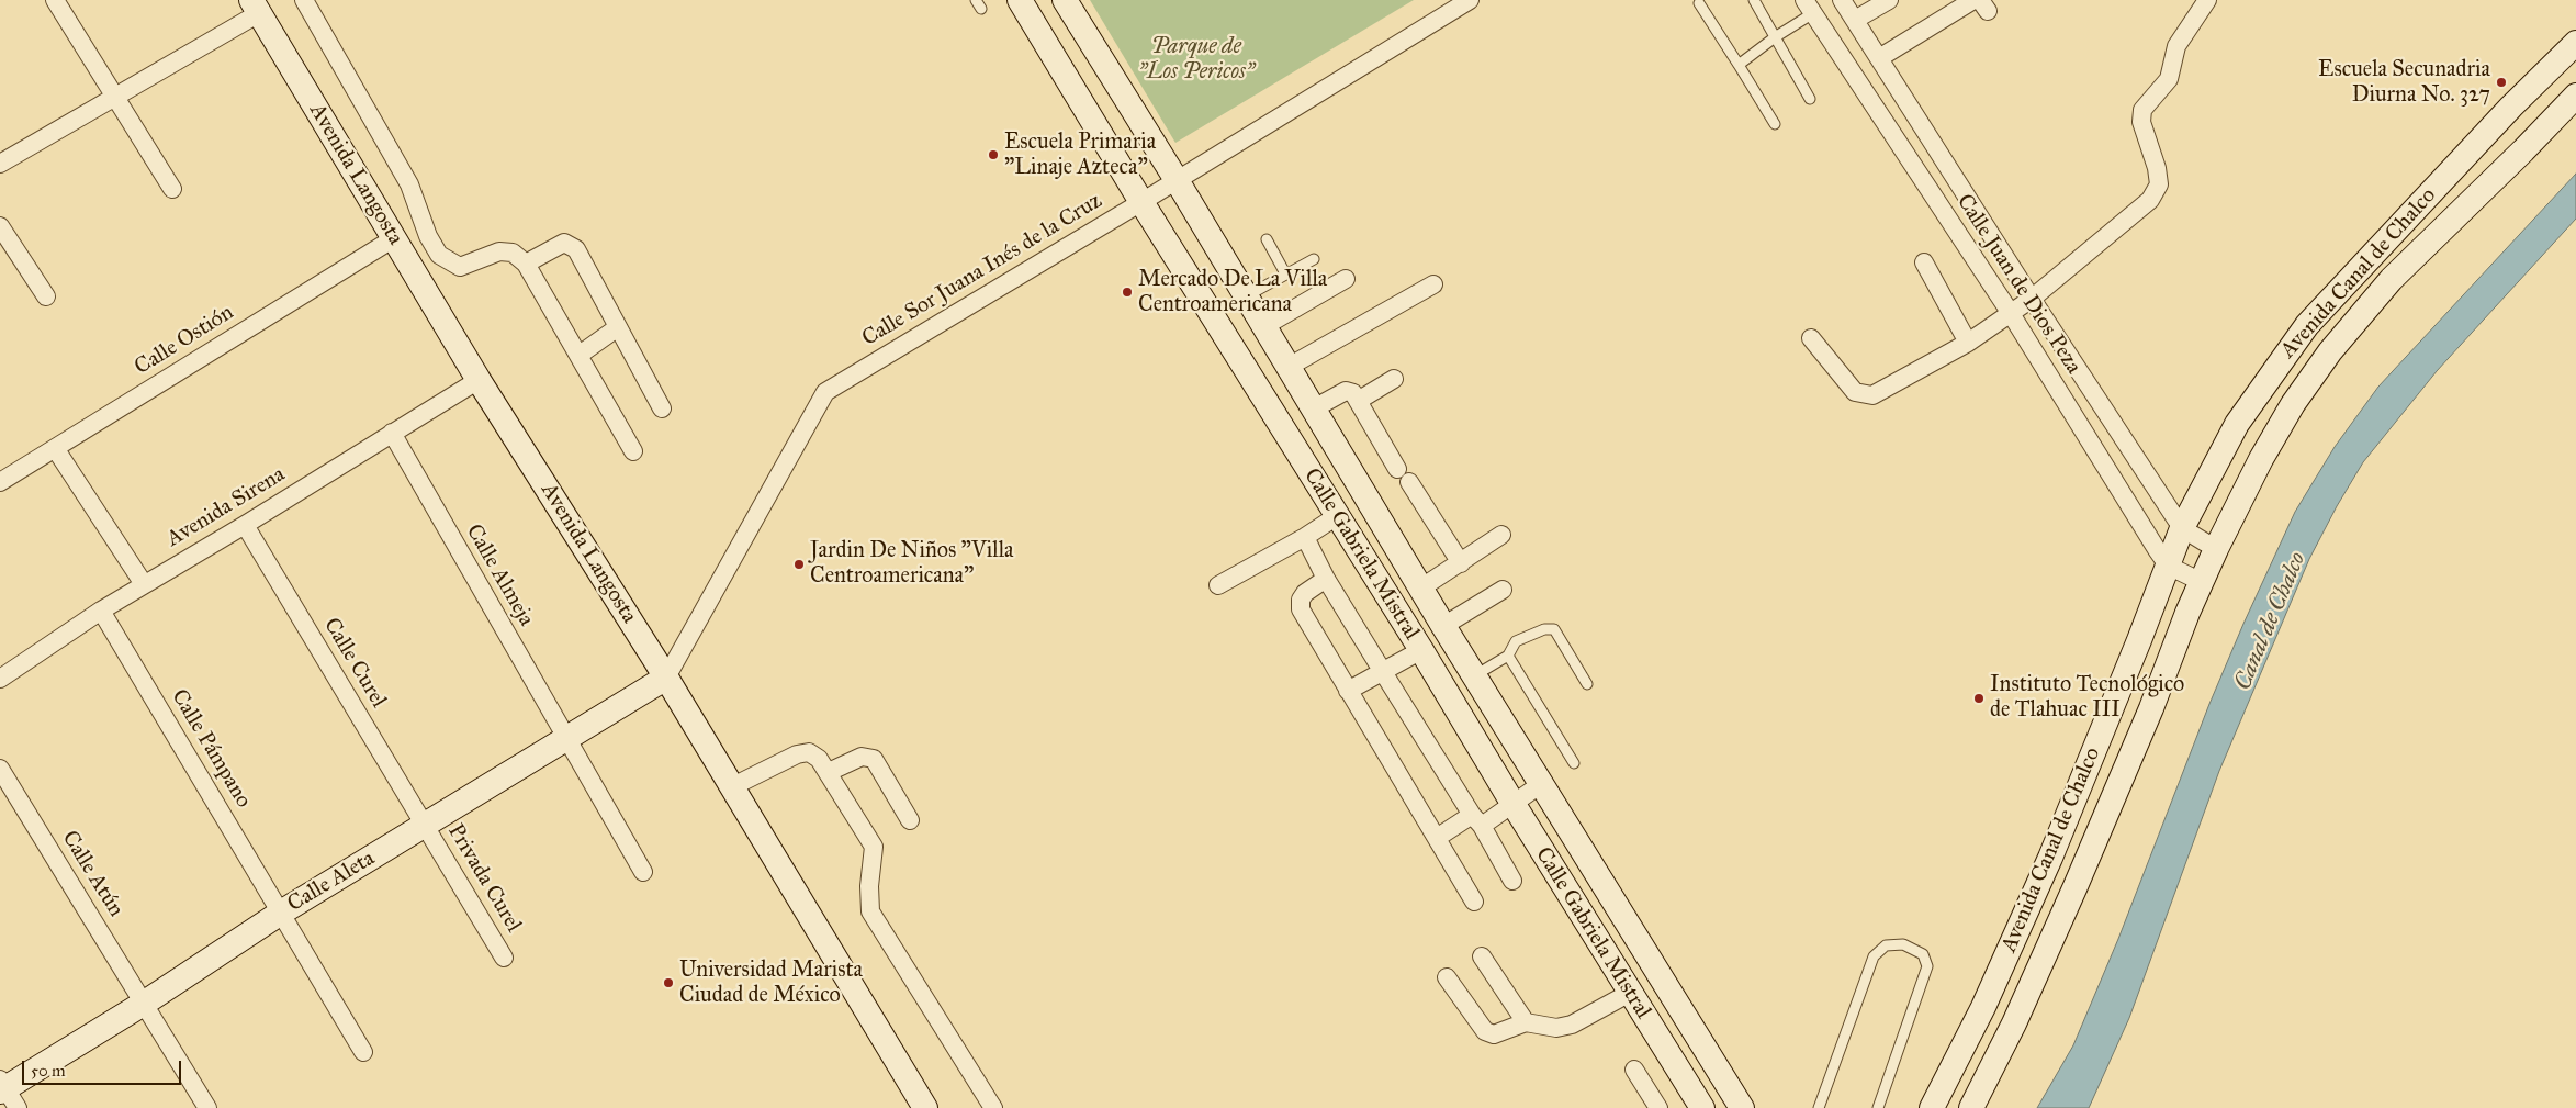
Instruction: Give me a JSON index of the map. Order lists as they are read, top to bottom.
{
  "streets": {
    "street": [
      "Avenida Langosta",
      "Calle Sor Juana Inés de la Cruz",
      "Avenida Canal de Chalco",
      "Calle Juan de Dios Peza",
      "Calle Ostión",
      "Avenida Sirena",
      "Calle Gabriela Mistral",
      "Calle Almeja",
      "Calle Curel",
      "Calle Pámpano",
      "Calle Atún",
      "Privada Curel",
      "Calle Aleta"
    ]
  },
  "crossings": [
    ["Avenida Langosta", "Calle Sor Juana Inés de la Cruz"],
    ["Avenida Langosta", "Calle Ostión"],
    ["Avenida Langosta", "Avenida Sirena"],
    ["Avenida Langosta", "Calle Aleta"],
    ["Calle Sor Juana Inés de la Cruz", "Calle Gabriela Mistral"],
    ["Calle Sor Juana Inés de la Cruz", "Calle Aleta"],
    ["Avenida Canal de Chalco", "Calle Juan de Dios Peza"],
    ["Avenida Sirena", "Calle Almeja"],
    ["Avenida Sirena", "Calle Curel"],
    ["Avenida Sirena", "Calle Pámpano"],
    ["Calle Almeja", "Calle Aleta"],
    ["Calle Curel", "Privada Curel"],
    ["Calle Curel", "Calle Aleta"],
    ["Calle Pámpano", "Calle Aleta"],
    ["Calle Atún", "Calle Aleta"],
    ["Privada Curel", "Calle Aleta"]
  ],
  "water": ["Canal de Chalco"],
  "parks": ["Parque de \"Los Pericos\""],
  "places": [
    "Escuela Secunadria Diurna No. 327",
    "Escuela Primaria \"Linaje Azteca\"",
    "Mercado De La Villa Centroamericana",
    "Jardin De Niños \"Villa Centroamericana\"",
    "Instituto Tecnológico de Tlahuac III",
    "Universidad Marista Ciudad de México"
  ],
  "scale_bar": "50 m"
}
